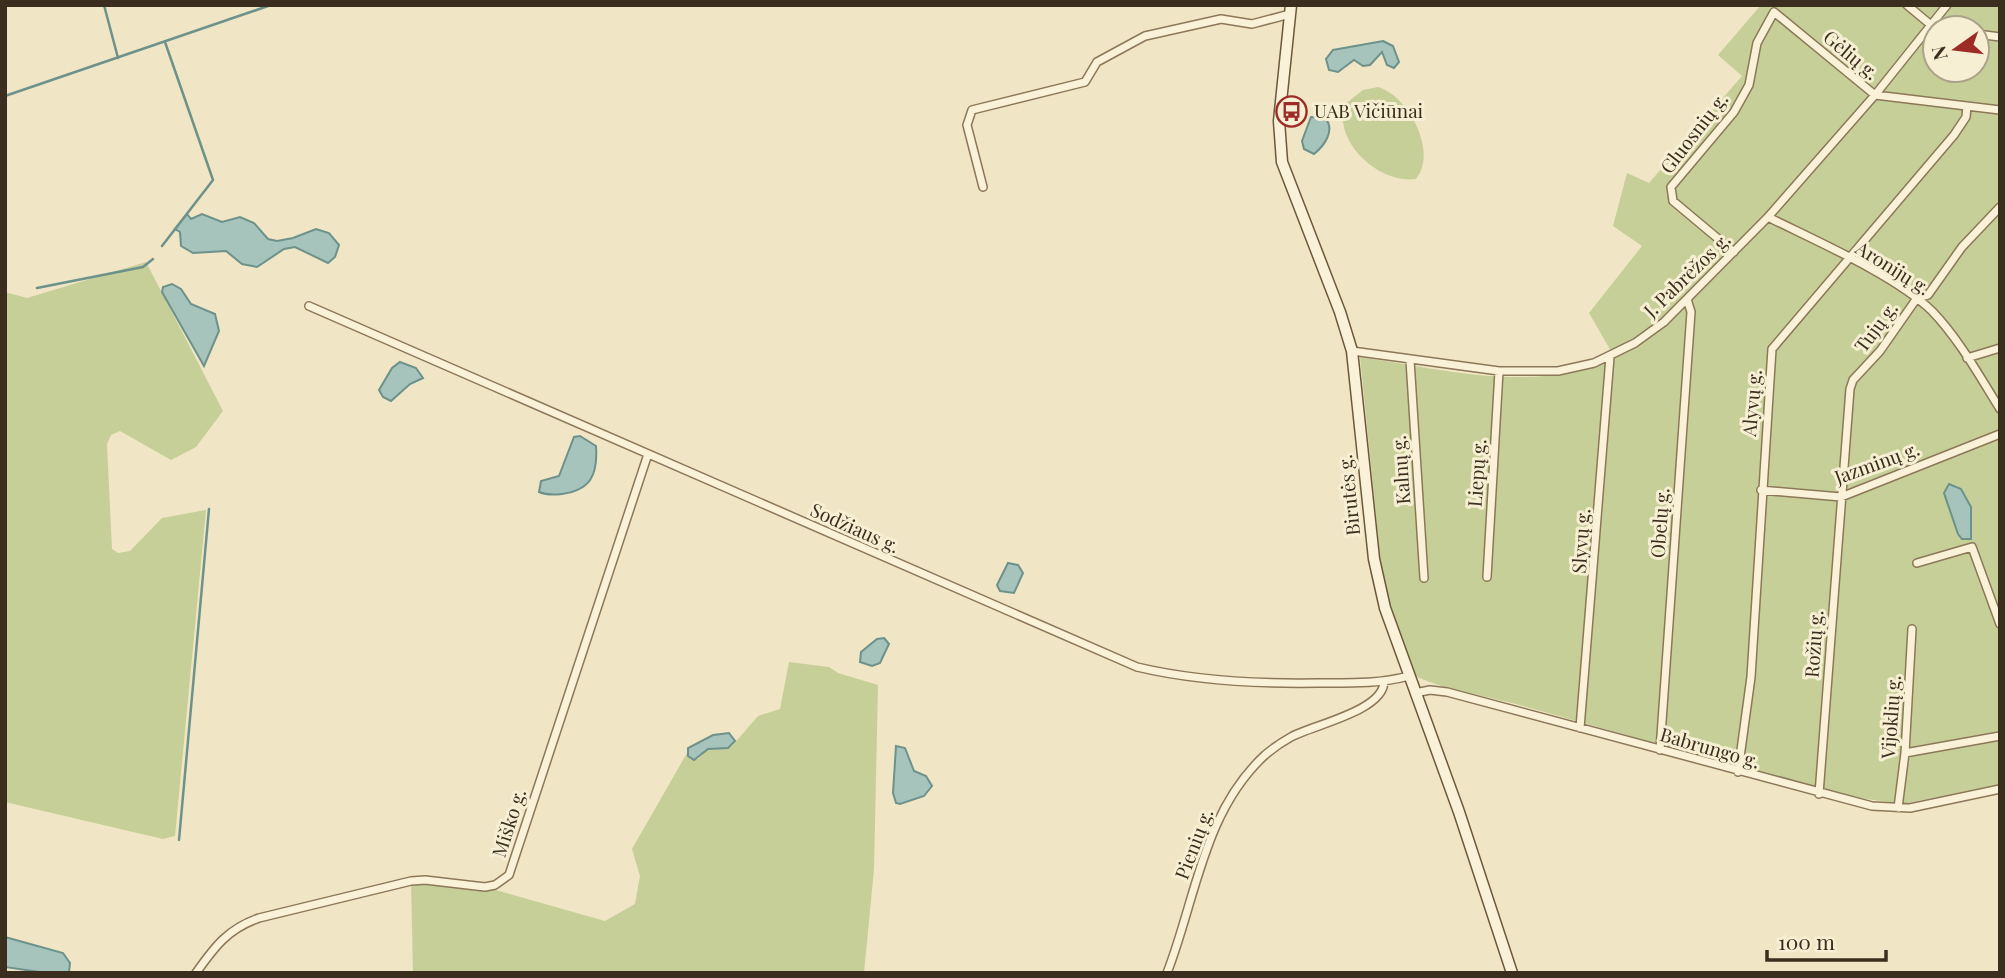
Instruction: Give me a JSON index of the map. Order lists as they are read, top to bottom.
{
  "streets": {
    "main road": ["Birutės g."],
    "street": [
      "Gėlių g.",
      "Gluosnių g.",
      "Aronijų g.",
      "J. Pabrėžos g.",
      "Tujų g.",
      "Alyvų g.",
      "Jazminų g.",
      "Kalnų g.",
      "Liepų g.",
      "Obelų g.",
      "Sodžiaus g.",
      "Slyvų g.",
      "Rožių g.",
      "Vijoklių g.",
      "Babrungo g.",
      "Miško g.",
      "Pienių g."
    ]
  },
  "crossings": [
    ["Gėlių g.", "Gluosnių g."],
    ["Gėlių g.", "J. Pabrėžos g."],
    ["Gluosnių g.", "J. Pabrėžos g."],
    ["Aronijų g.", "J. Pabrėžos g."],
    ["Aronijų g.", "Tujų g."],
    ["Aronijų g.", "Alyvų g."],
    ["J. Pabrėžos g.", "Kalnų g."],
    ["J. Pabrėžos g.", "Liepų g."],
    ["J. Pabrėžos g.", "Birutės g."],
    ["J. Pabrėžos g.", "Obelų g."],
    ["J. Pabrėžos g.", "Slyvų g."],
    ["Tujų g.", "Jazminų g."],
    ["Tujų g.", "Rožių g."],
    ["Alyvų g.", "Jazminų g."],
    ["Alyvų g.", "Babrungo g."],
    ["Jazminų g.", "Rožių g."],
    ["Birutės g.", "Sodžiaus g."],
    ["Birutės g.", "Babrungo g."],
    ["Obelų g.", "Babrungo g."],
    ["Sodžiaus g.", "Miško g."],
    ["Sodžiaus g.", "Pienių g."],
    ["Slyvų g.", "Babrungo g."],
    ["Rožių g.", "Babrungo g."],
    ["Vijoklių g.", "Babrungo g."]
  ],
  "places": {
    "bus stop": ["UAB Vičiūnai"]
  },
  "scale_bar": "100 m",
  "north": "left"
}
